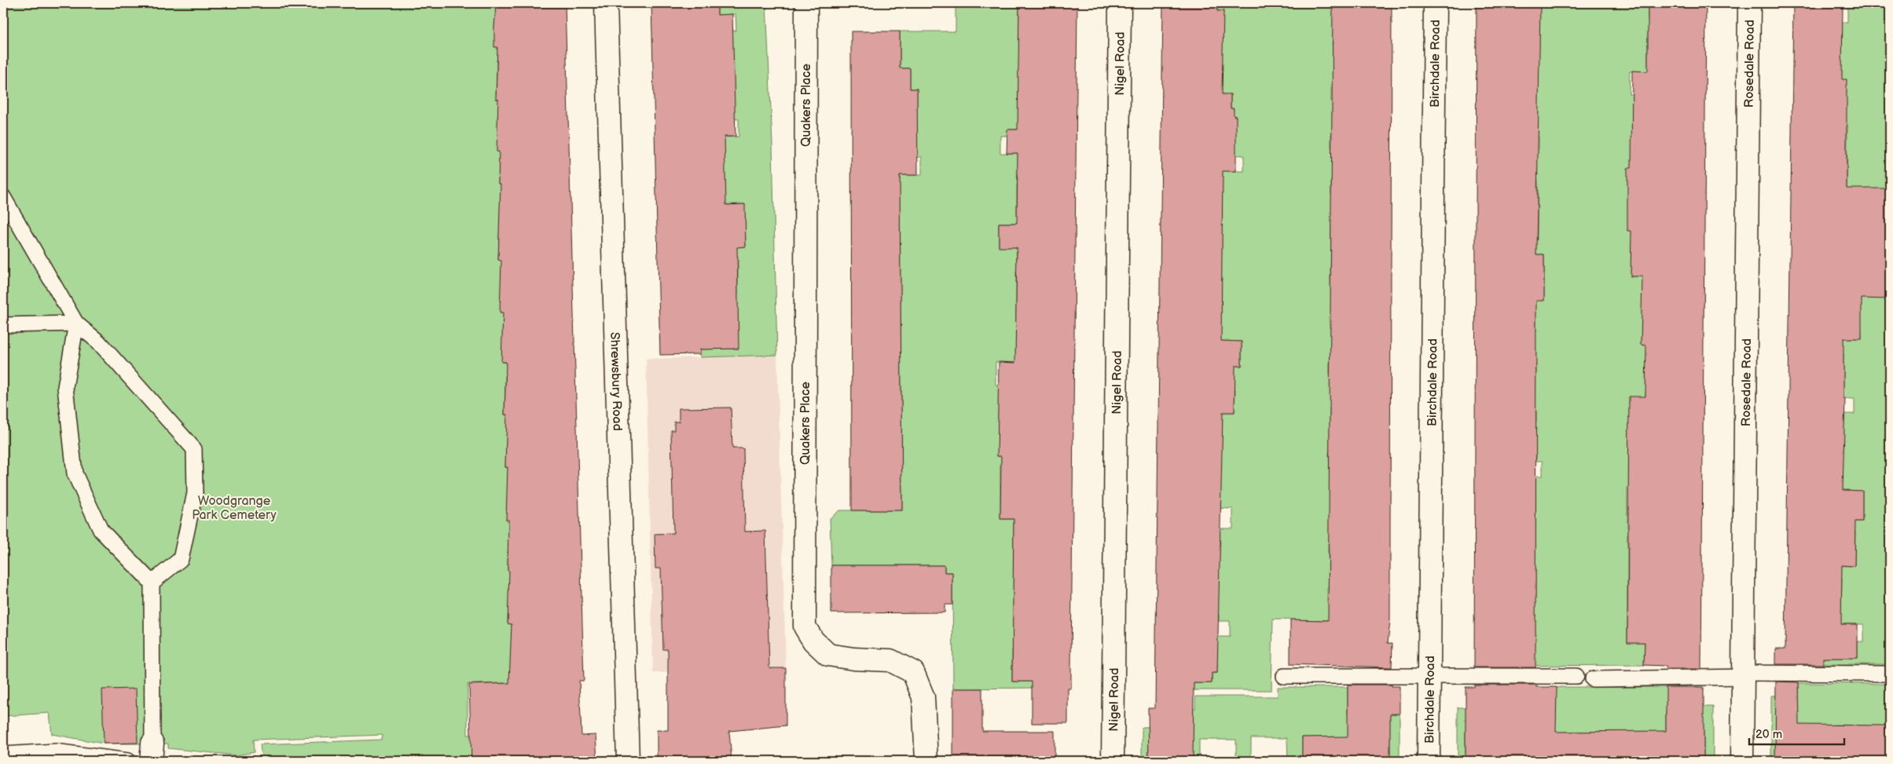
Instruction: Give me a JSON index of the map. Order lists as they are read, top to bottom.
{
  "streets": {
    "street": [
      "Nigel Road",
      "Birchdale Road",
      "Rosedale Road",
      "Quakers Place",
      "Shrewsbury Road"
    ]
  },
  "parks": ["Woodgrange Park Cemetery"],
  "scale_bar": "20 m"
}
